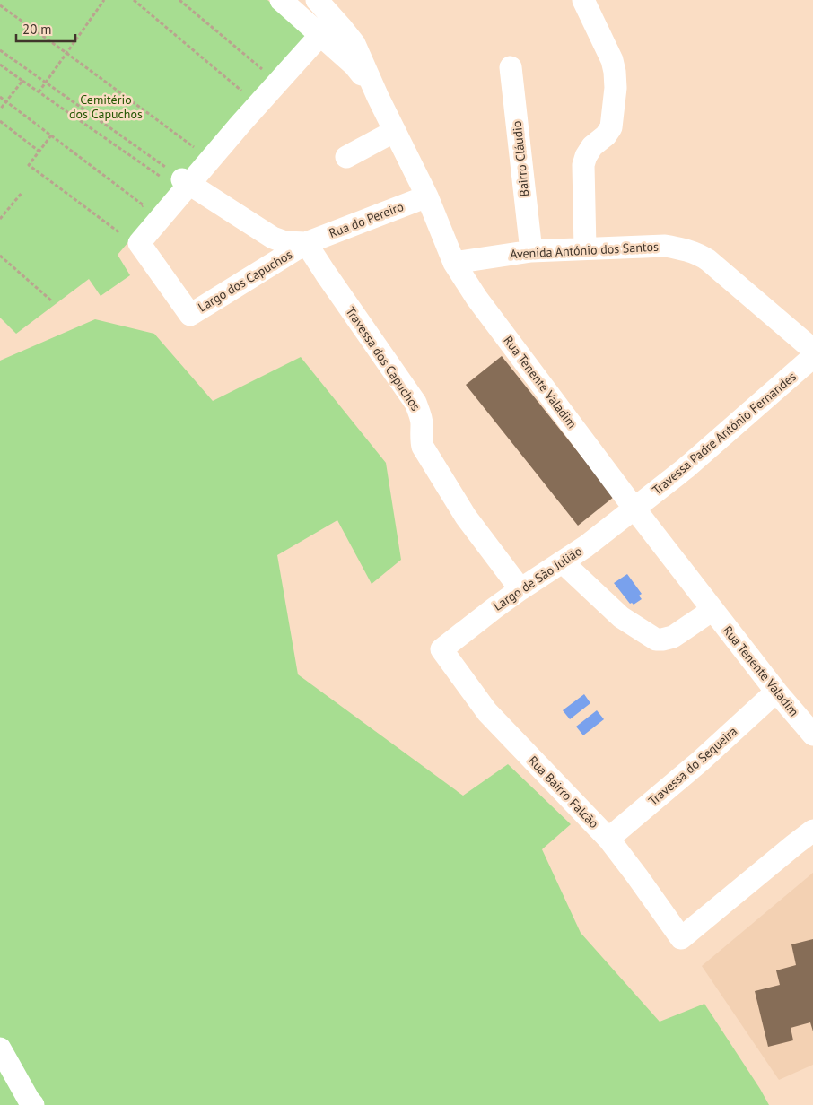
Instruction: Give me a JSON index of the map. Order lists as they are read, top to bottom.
{
  "streets": {
    "street": [
      "Bairro Cláudio",
      "Rua do Pereiro",
      "Avenida António dos Santos",
      "Largo dos Capuchos",
      "Travessa dos Capuchos",
      "Rua Tenente Valadim",
      "Travessa Padre António Fernandes",
      "Largo de São Julião",
      "Travessa do Sequeira",
      "Rua Bairro Falcão"
    ]
  },
  "crossings": [
    ["Bairro Cláudio", "Avenida António dos Santos"],
    ["Rua do Pereiro", "Largo dos Capuchos"],
    ["Rua do Pereiro", "Travessa dos Capuchos"],
    ["Rua do Pereiro", "Rua Tenente Valadim"],
    ["Avenida António dos Santos", "Rua Tenente Valadim"],
    ["Largo dos Capuchos", "Travessa dos Capuchos"],
    ["Travessa dos Capuchos", "Largo de São Julião"],
    ["Rua Tenente Valadim", "Travessa Padre António Fernandes"],
    ["Rua Tenente Valadim", "Largo de São Julião"],
    ["Rua Tenente Valadim", "Travessa do Sequeira"],
    ["Travessa Padre António Fernandes", "Largo de São Julião"],
    ["Largo de São Julião", "Rua Bairro Falcão"],
    ["Travessa do Sequeira", "Rua Bairro Falcão"]
  ],
  "parks": ["Cemitério dos Capuchos"],
  "scale_bar": "20 m"
}
